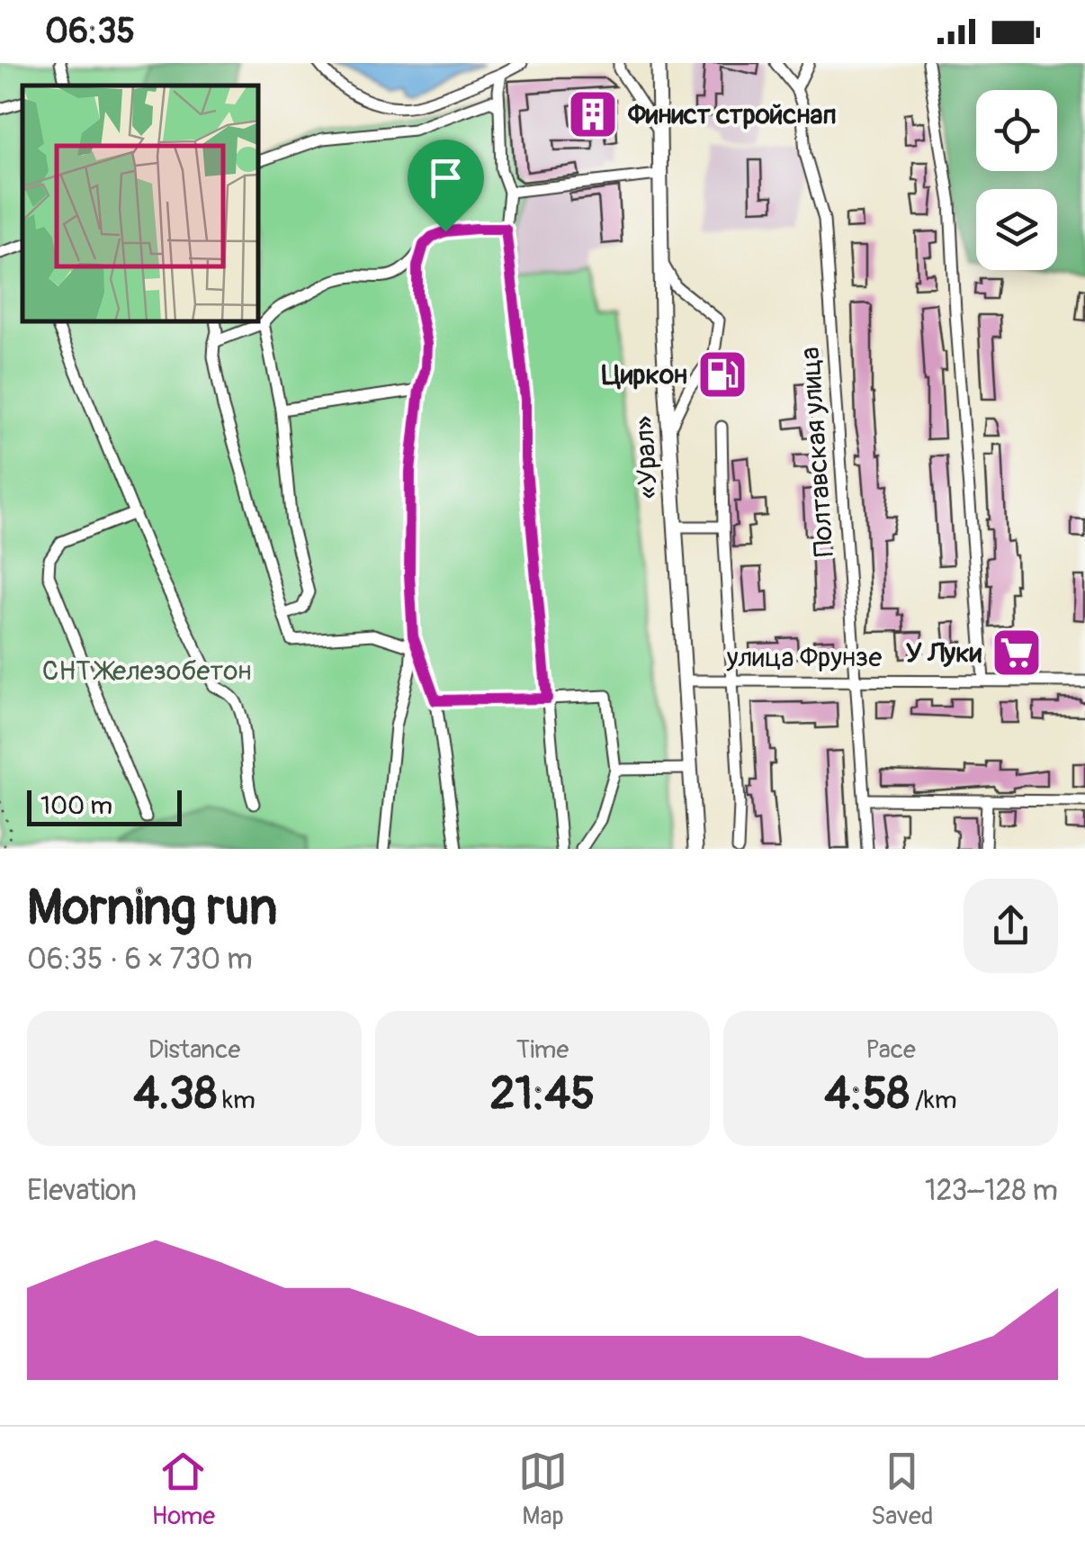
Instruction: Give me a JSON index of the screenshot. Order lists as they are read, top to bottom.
{
  "streets": {
    "highway": ["«Урал»"],
    "street": ["Полтавская улица", "улица Фрунзе"]
  },
  "crossings": [
    ["Полтавская улица", "улица Фрунзе"],
    ["«Урал»", "улица Фрунзе"]
  ],
  "parks": ["СНТ Железобетон"],
  "places": {
    "building": ["Финист стройснап"],
    "fuel station": ["Циркон"],
    "supermarket": ["У Луки"]
  },
  "scale_bar": "100 m",
  "page": {
    "status": "06:35",
    "scale": "100 m",
    "heading": ["Morning run", "06:35 · 6 × 730 m"],
    "stats": [
      ["Distance", "4.38 km"],
      ["Time", "21:45"],
      ["Pace", "4:58 /km"]
    ],
    "chart": ["Elevation", "123–128 m"],
    "tabs": ["Home", "Map", "Saved"]
  }
}
